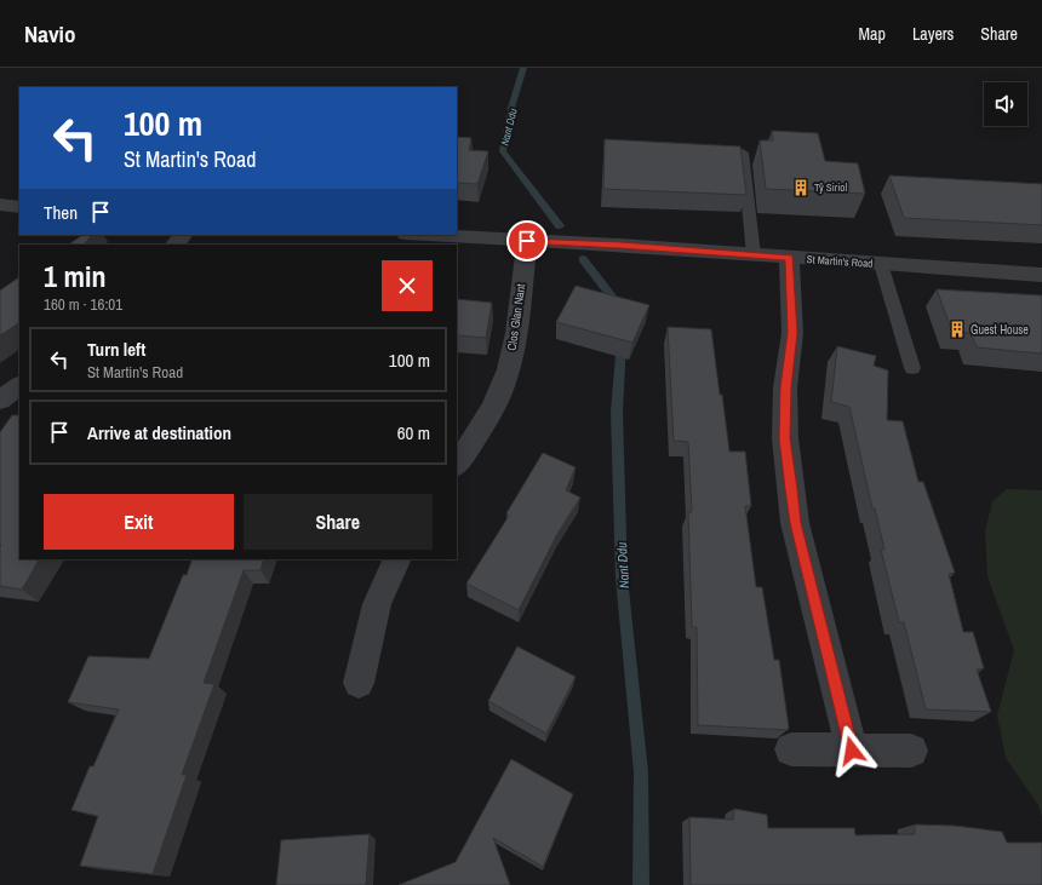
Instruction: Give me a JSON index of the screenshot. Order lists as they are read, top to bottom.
{
  "streets": {
    "street": ["St Martin's Road", "Clos Glan Nant"]
  },
  "crossings": [
    ["St Martin's Road", "Clos Glan Nant"]
  ],
  "water": ["Nant Ddu"],
  "places": {
    "building": ["Tŷ Siriol", "Guest House"]
  },
  "page": {
    "header": "Navio",
    "nav": ["Map", "Layers", "Share"],
    "turn": ["100 m", "St Martin's Road"],
    "then": "Then",
    "heading": ["1 min", "160 m · 16:01"],
    "list": [
      {
        "name": "Turn left",
        "note": "St Martin's Road",
        "value": "100 m"
      },
      {
        "name": "Arrive at destination",
        "value": "60 m"
      }
    ],
    "buttons": ["Exit", "Share"]
  }
}
